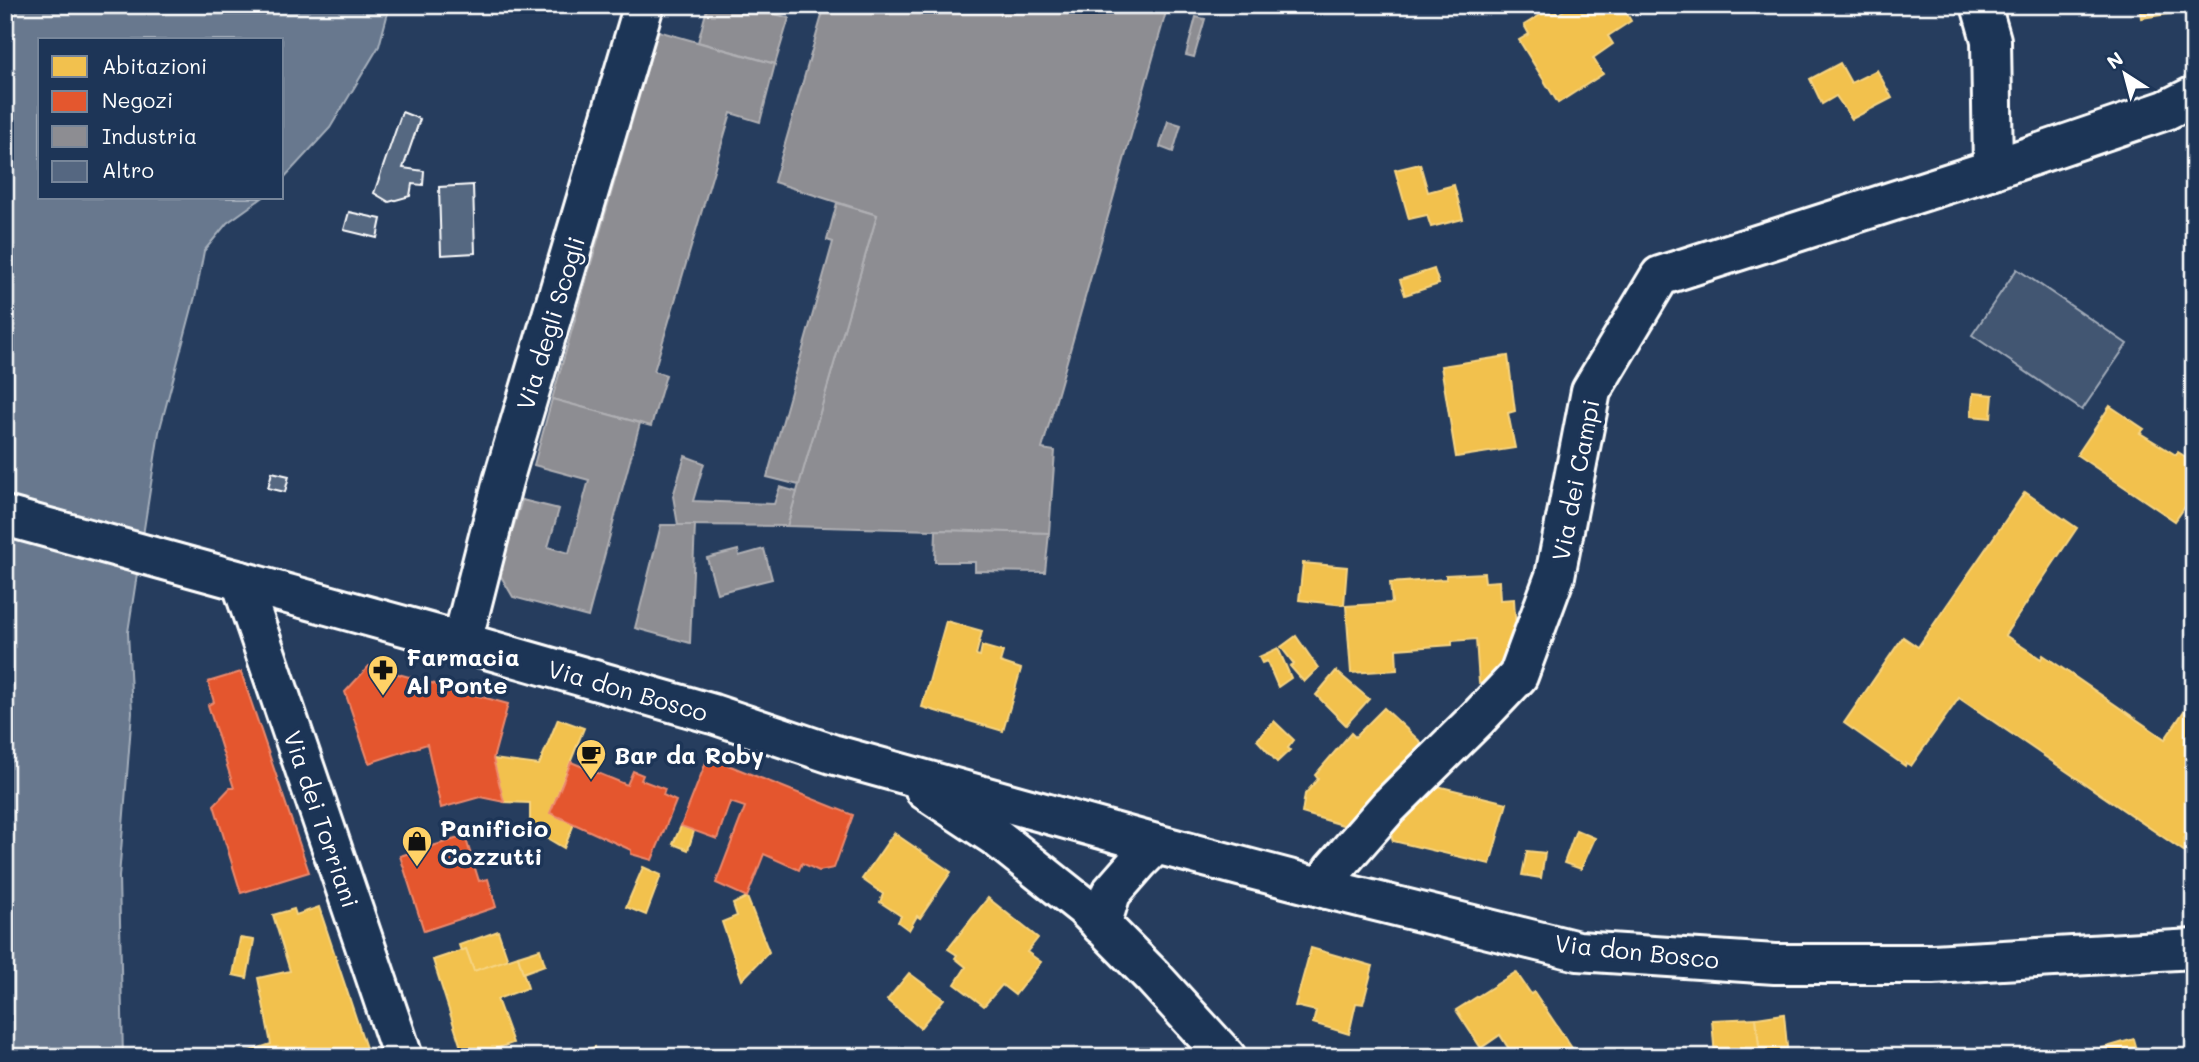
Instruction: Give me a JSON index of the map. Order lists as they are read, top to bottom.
{
  "streets": {
    "street": [
      "Via degli Scogli",
      "Via dei Campi",
      "Via don Bosco",
      "Via dei Torriani"
    ]
  },
  "crossings": [
    ["Via degli Scogli", "Via don Bosco"],
    ["Via dei Campi", "Via don Bosco"],
    ["Via don Bosco", "Via dei Torriani"]
  ],
  "places": {
    "pharmacy": ["Farmacia Al Ponte"],
    "cafe": ["Bar da Roby"],
    "shop": ["Panificio Cozzutti"]
  },
  "legend": [
    "Abitazioni",
    "Negozi",
    "Industria",
    "Altro"
  ],
  "north": "top left"
}
